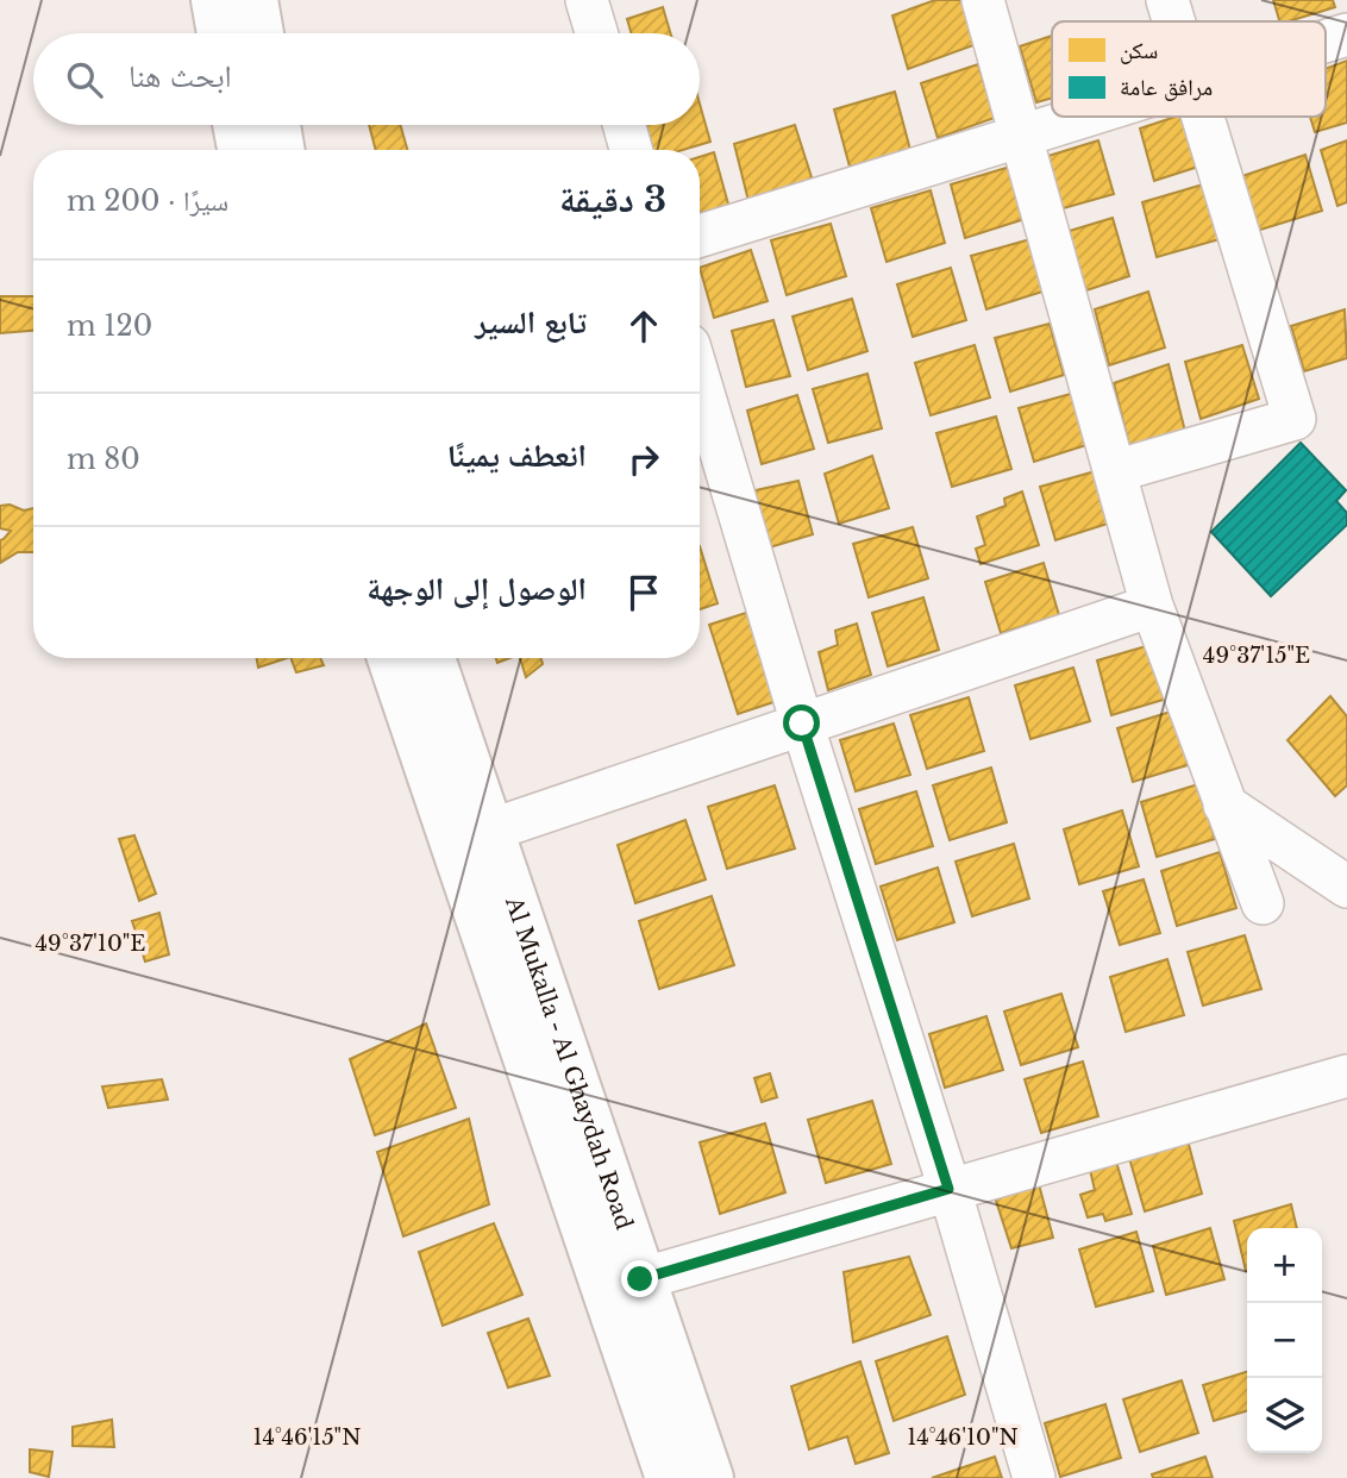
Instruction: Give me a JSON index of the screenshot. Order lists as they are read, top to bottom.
{
  "streets": {
    "highway": ["Al Mukalla - Al Ghaydah Road"]
  },
  "legend": ["سكن", "مرافق عامة"],
  "page": {
    "search": "ابحث هنا",
    "heading": ["3 دقيقة", "سيرًا · 200 m"],
    "list": [
      ["تابع السير", "120 m"],
      ["انعطف يمينًا", "80 m"],
      "الوصول إلى الوجهة"
    ],
    "map_buttons": ["+", "−"]
  },
  "coordinates": [
    "49°37'15\"E",
    "49°37'10\"E",
    "14°46'15\"N",
    "14°46'10\"N"
  ]
}
